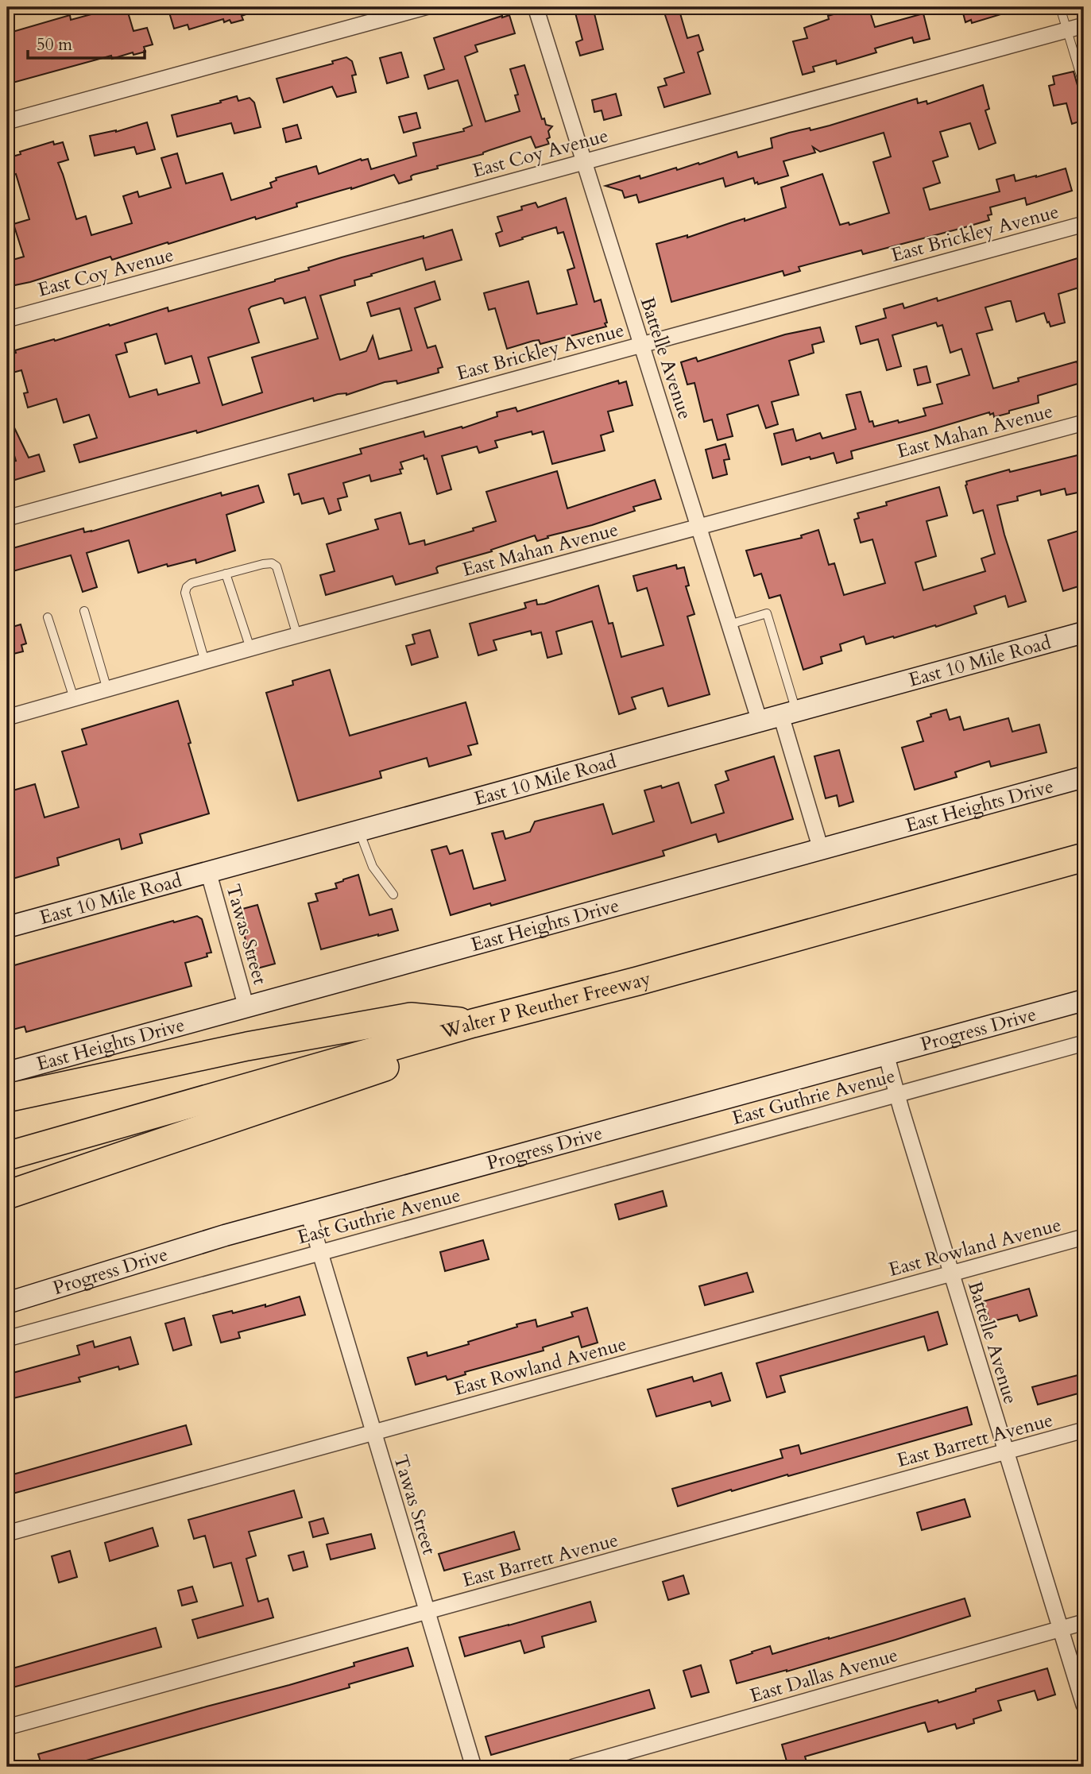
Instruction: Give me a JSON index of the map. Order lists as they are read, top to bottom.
{
  "streets": {
    "highway": ["Walter P Reuther Freeway"],
    "main road": ["East 10 Mile Road", "East Heights Drive", "Progress Drive"],
    "street": [
      "East Coy Avenue",
      "East Brickley Avenue",
      "Battelle Avenue",
      "East Mahan Avenue",
      "Tawas Street",
      "East Guthrie Avenue",
      "East Rowland Avenue",
      "East Barrett Avenue",
      "East Dallas Avenue"
    ]
  },
  "crossings": [
    ["East Coy Avenue", "Battelle Avenue"],
    ["East Brickley Avenue", "Battelle Avenue"],
    ["Battelle Avenue", "East Mahan Avenue"],
    ["Battelle Avenue", "East 10 Mile Road"],
    ["Battelle Avenue", "Progress Drive"],
    ["Battelle Avenue", "East Guthrie Avenue"],
    ["Battelle Avenue", "East Rowland Avenue"],
    ["Battelle Avenue", "East Barrett Avenue"],
    ["Battelle Avenue", "East Dallas Avenue"],
    ["East 10 Mile Road", "Tawas Street"],
    ["East Heights Drive", "Tawas Street"],
    ["Tawas Street", "Progress Drive"],
    ["Tawas Street", "East Guthrie Avenue"],
    ["Tawas Street", "East Rowland Avenue"],
    ["Tawas Street", "East Barrett Avenue"]
  ],
  "scale_bar": "50 m"
}
